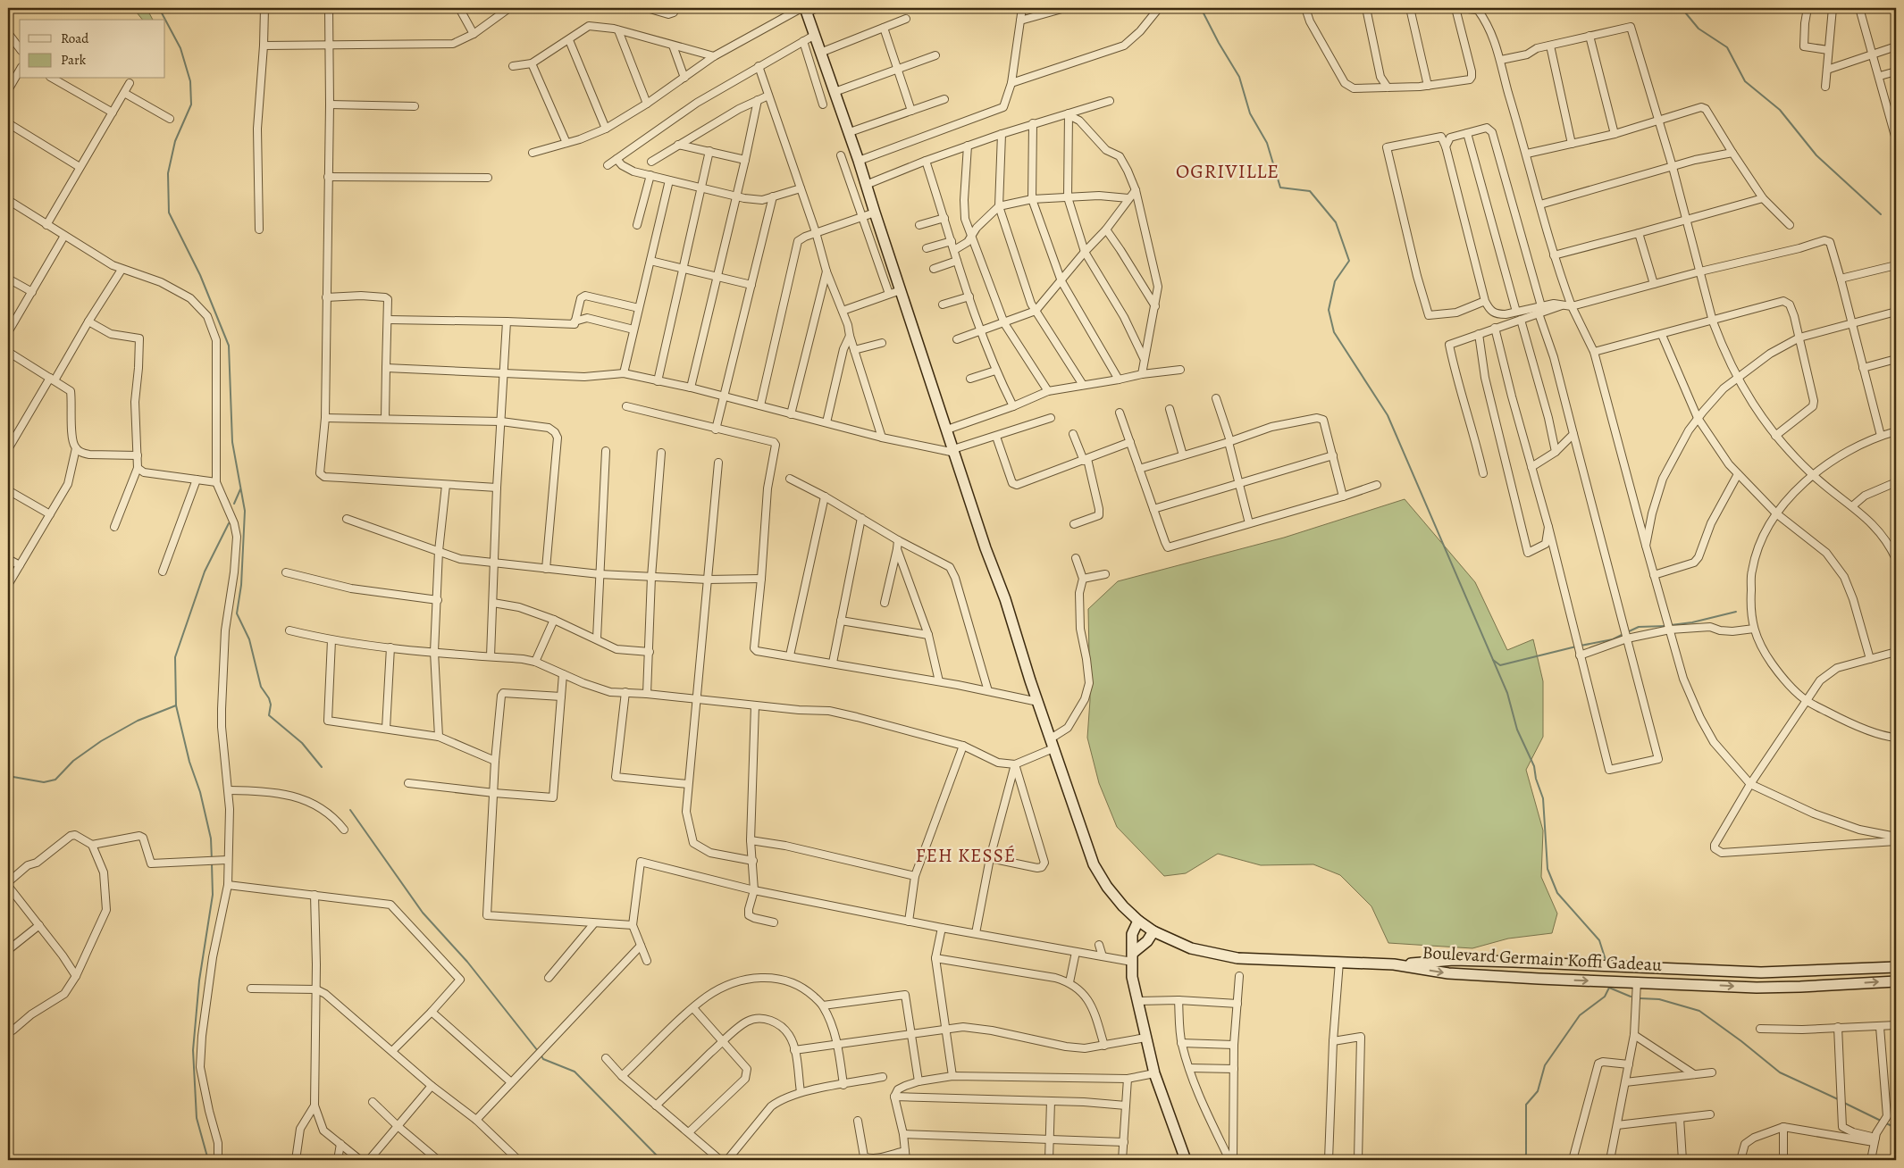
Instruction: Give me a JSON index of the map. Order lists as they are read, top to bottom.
{
  "streets": {
    "main road": ["Boulevard Germain Koffi Gadeau"]
  },
  "districts": ["OGRIVILLE", "FEH KESSÉ"],
  "legend": ["Road", "Park"]
}
